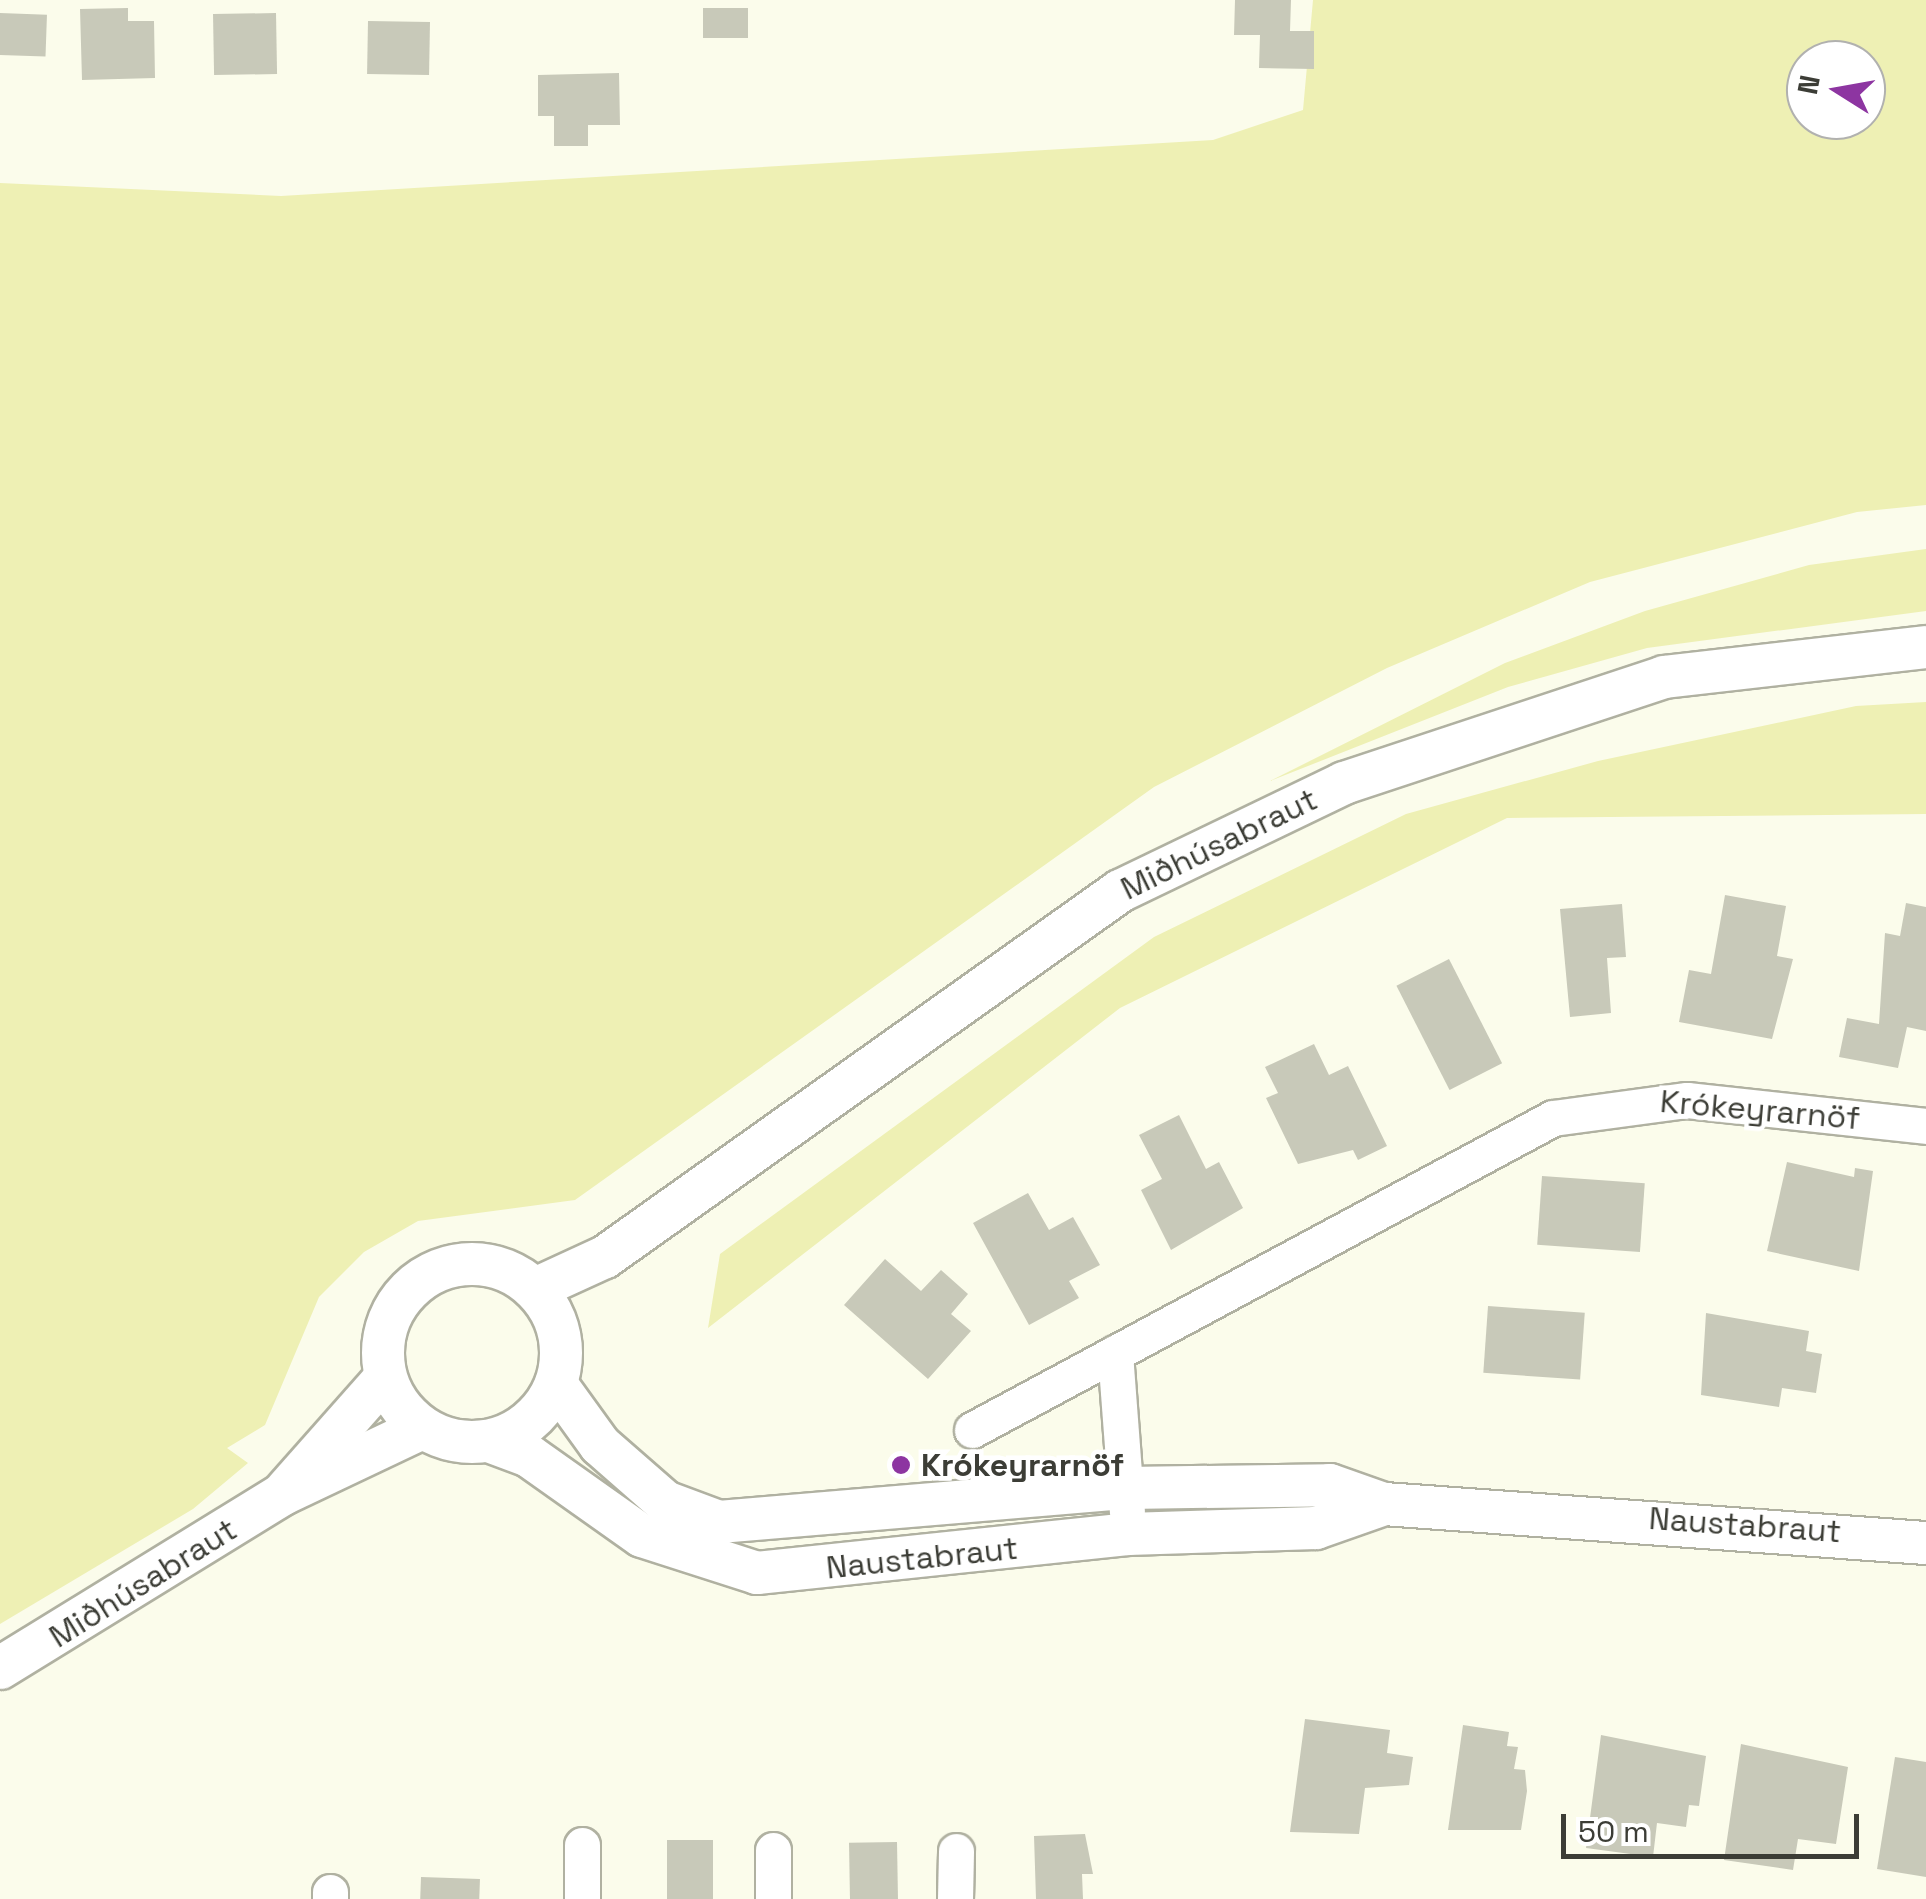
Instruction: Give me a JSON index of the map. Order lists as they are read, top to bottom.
{
  "streets": {
    "street": ["Miðhúsabraut", "Krókeyrarnöf", "Naustabraut"]
  },
  "crossings": [
    ["Miðhúsabraut", "Naustabraut"]
  ],
  "places": ["Krókeyrarnöf"],
  "scale_bar": "50 m",
  "north": "left"
}
